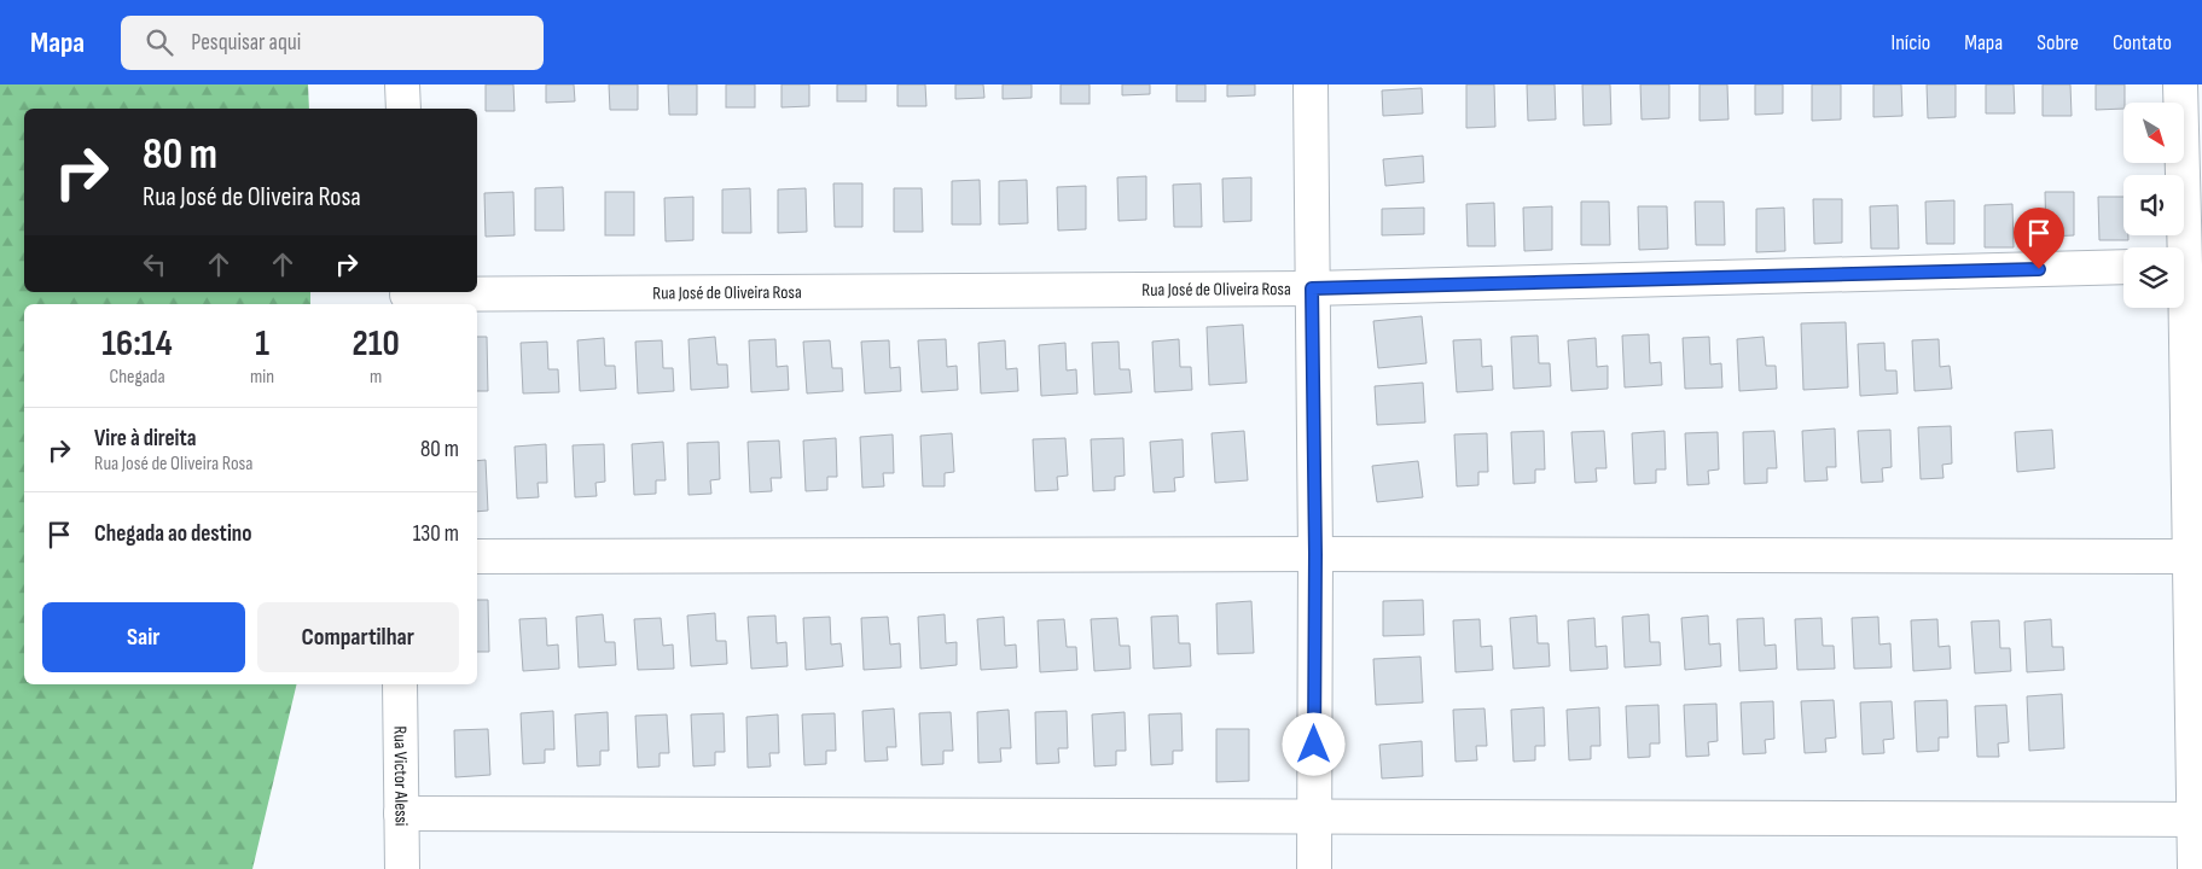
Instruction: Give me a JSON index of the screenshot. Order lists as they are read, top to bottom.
{
  "streets": {
    "street": ["Rua José de Oliveira Rosa", "Rua Victor Alessi"]
  },
  "north": "bottom right",
  "page": {
    "header": "Mapa",
    "search": "Pesquisar aqui",
    "nav": [
      "Início",
      "Mapa",
      "Sobre",
      "Contato"
    ],
    "turn": ["80 m", "Rua José de Oliveira Rosa"],
    "eta": [
      "16:14",
      "Chegada",
      "1",
      "min",
      "210",
      "m"
    ],
    "list": [
      {
        "name": "Vire à direita",
        "note": "Rua José de Oliveira Rosa",
        "value": "80 m"
      },
      {
        "name": "Chegada ao destino",
        "value": "130 m"
      }
    ],
    "buttons": ["Sair", "Compartilhar"]
  }
}
